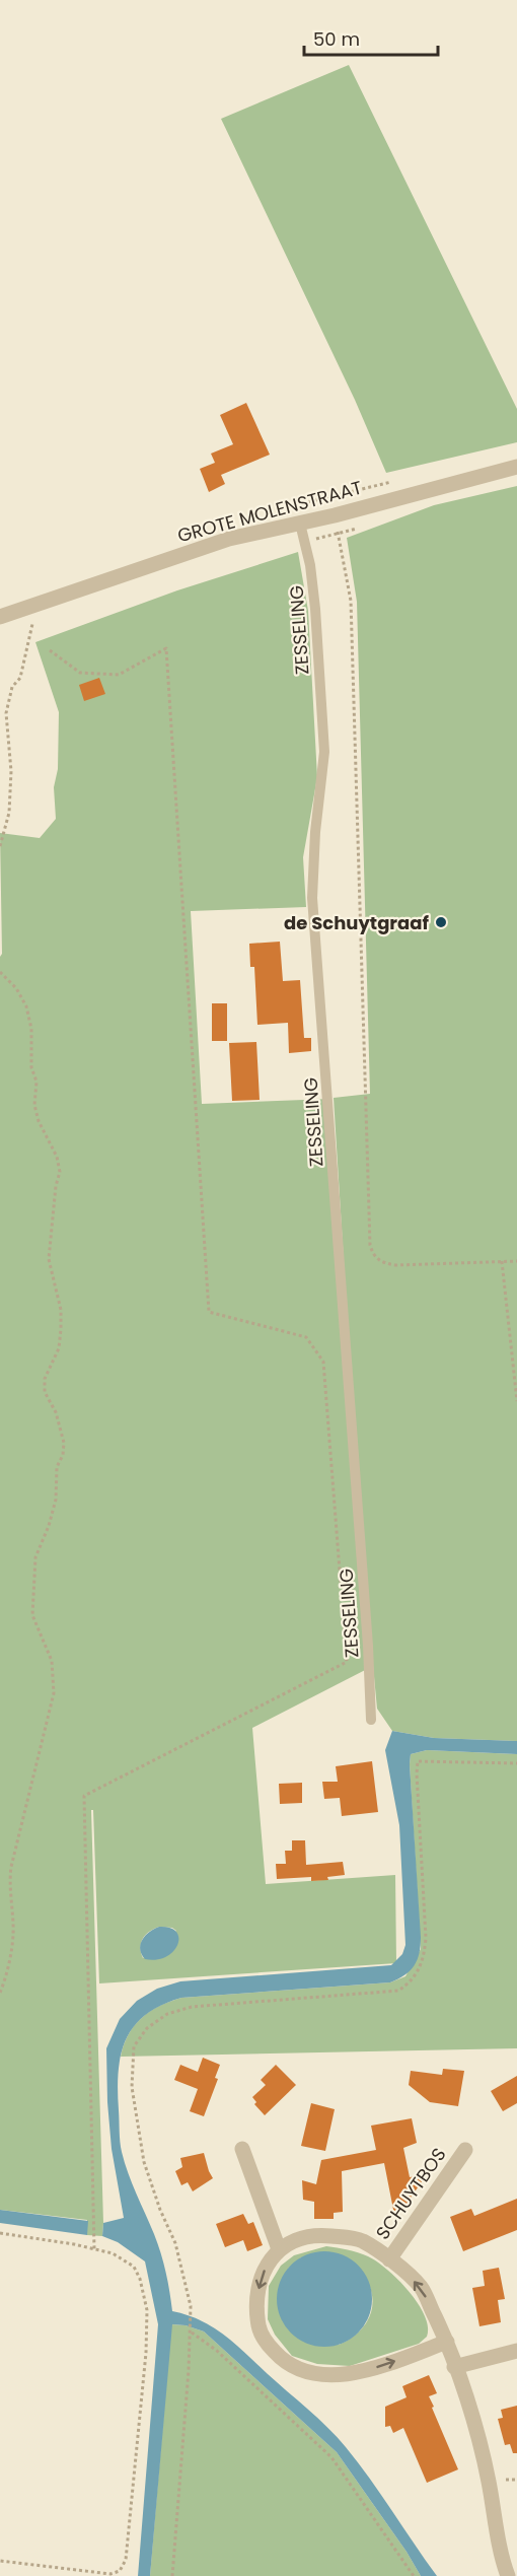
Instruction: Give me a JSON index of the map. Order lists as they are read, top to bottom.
{
  "streets": {
    "street": ["GROTE MOLENSTRAAT", "SCHUYTBOS"],
    "lane": ["ZESSELING"]
  },
  "crossings": [
    ["GROTE MOLENSTRAAT", "ZESSELING"]
  ],
  "places": ["de Schuytgraaf"],
  "scale_bar": "50 m"
}
